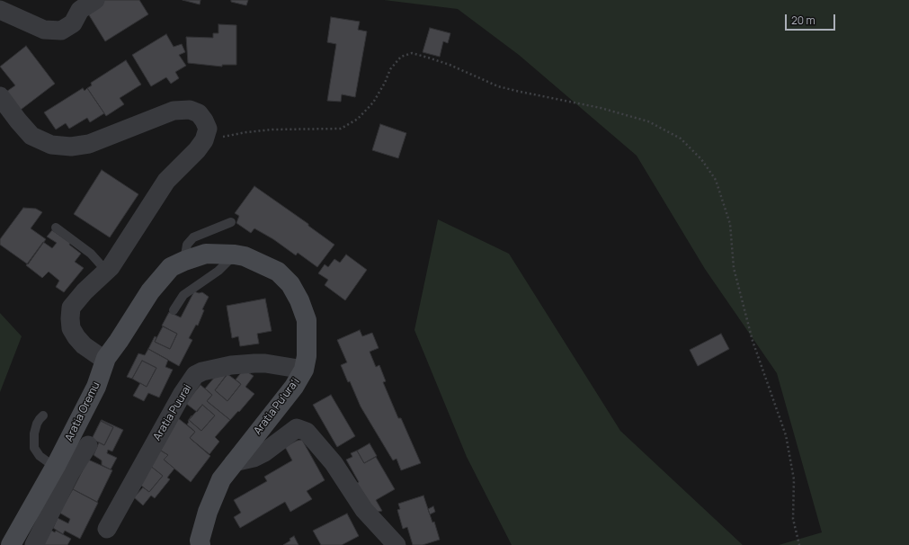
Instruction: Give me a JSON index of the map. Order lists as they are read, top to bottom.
{
  "streets": {
    "main road": ["Aratia Pu'ura'i", "Aratia Oremu"],
    "street": ["Aratia Puurai"]
  },
  "crossings": [
    ["Aratia Pu'ura'i", "Aratia Oremu"],
    ["Aratia Pu'ura'i", "Aratia Puurai"]
  ],
  "scale_bar": "20 m"
}
